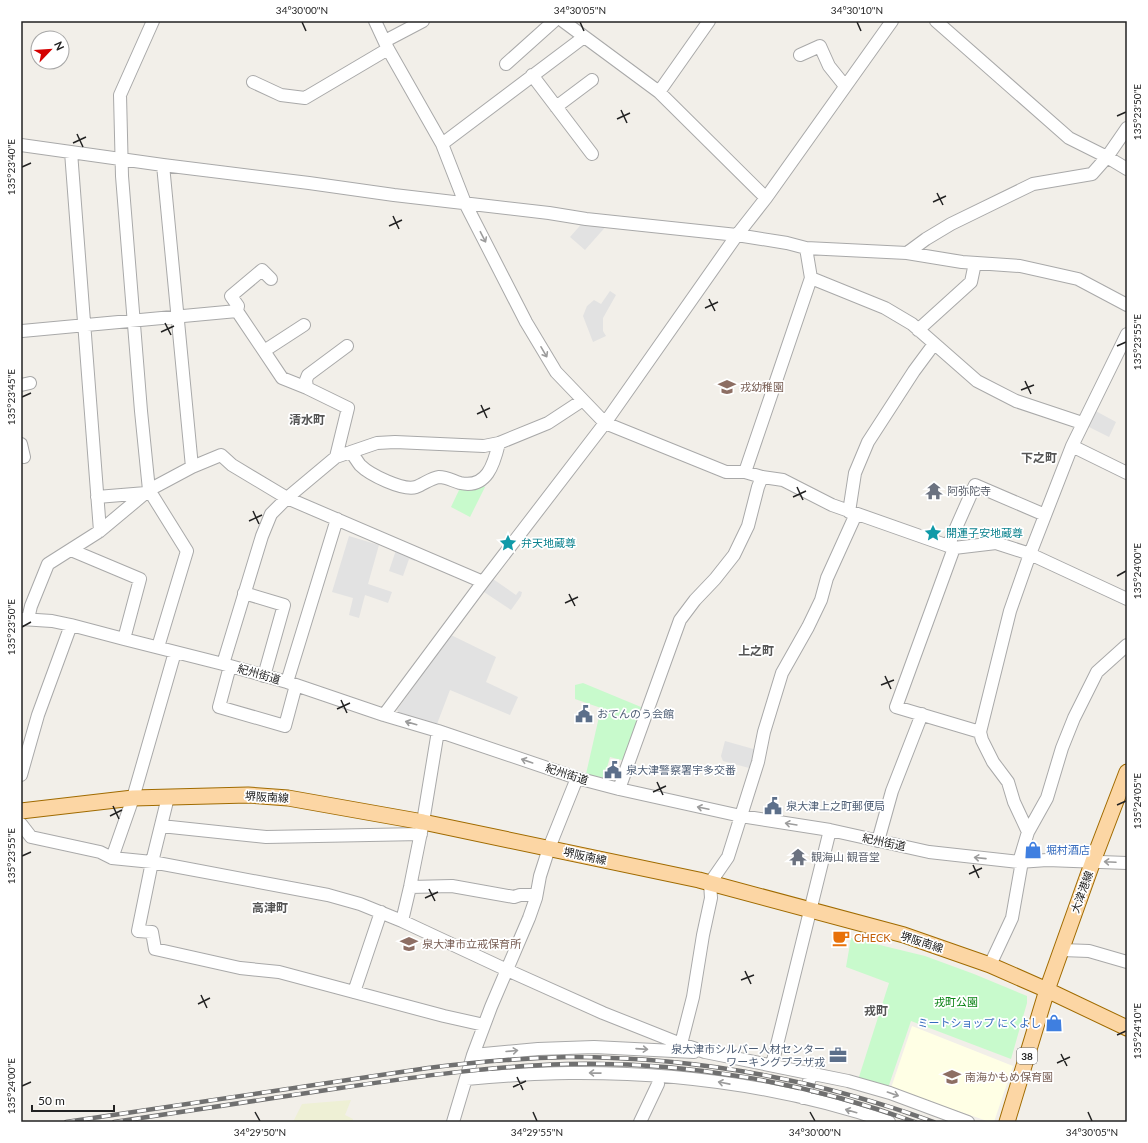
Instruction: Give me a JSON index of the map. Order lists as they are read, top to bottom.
{
  "streets": {
    "main road": ["堺阪南線", "大津港線", "38"],
    "street": ["紀州街道"]
  },
  "crossings": [
    ["紀州街道", "大津港線"],
    ["堺阪南線", "大津港線"],
    ["堺阪南線", "38"],
    ["大津港線", "38"]
  ],
  "one_way": ["紀州街道"],
  "districts": [
    "清水町",
    "下之町",
    "上之町",
    "高津町",
    "戎町"
  ],
  "parks": ["戎町公園"],
  "places": {
    "school or university": ["戎幼稚園", "泉大津市立戒保育所", "南海かもめ保育園"],
    "temple": ["阿弥陀寺", "観海山 観音堂"],
    "place": ["開運子安地蔵尊", "弁天地蔵尊"],
    "public building": ["おてんのう会館", "泉大津警察署宇多交番", "泉大津上之町郵便局"],
    "shop": ["堀村酒店", "ミートショップ にくよし"],
    "cafe": ["CHECK"],
    "office": ["泉大津市シルバー人材センター ワーキングプラザ戎"]
  },
  "scale_bar": "50 m",
  "north": "top right",
  "coordinates": [
    "34°30'00\"N",
    "34°30'05\"N",
    "34°30'10\"N",
    "135°23'50\"E",
    "135°23'40\"E",
    "135°23'55\"E",
    "135°23'45\"E",
    "135°24'00\"E",
    "135°24'05\"E",
    "135°24'10\"E",
    "34°29'50\"N",
    "34°29'55\"N"
  ]
}
